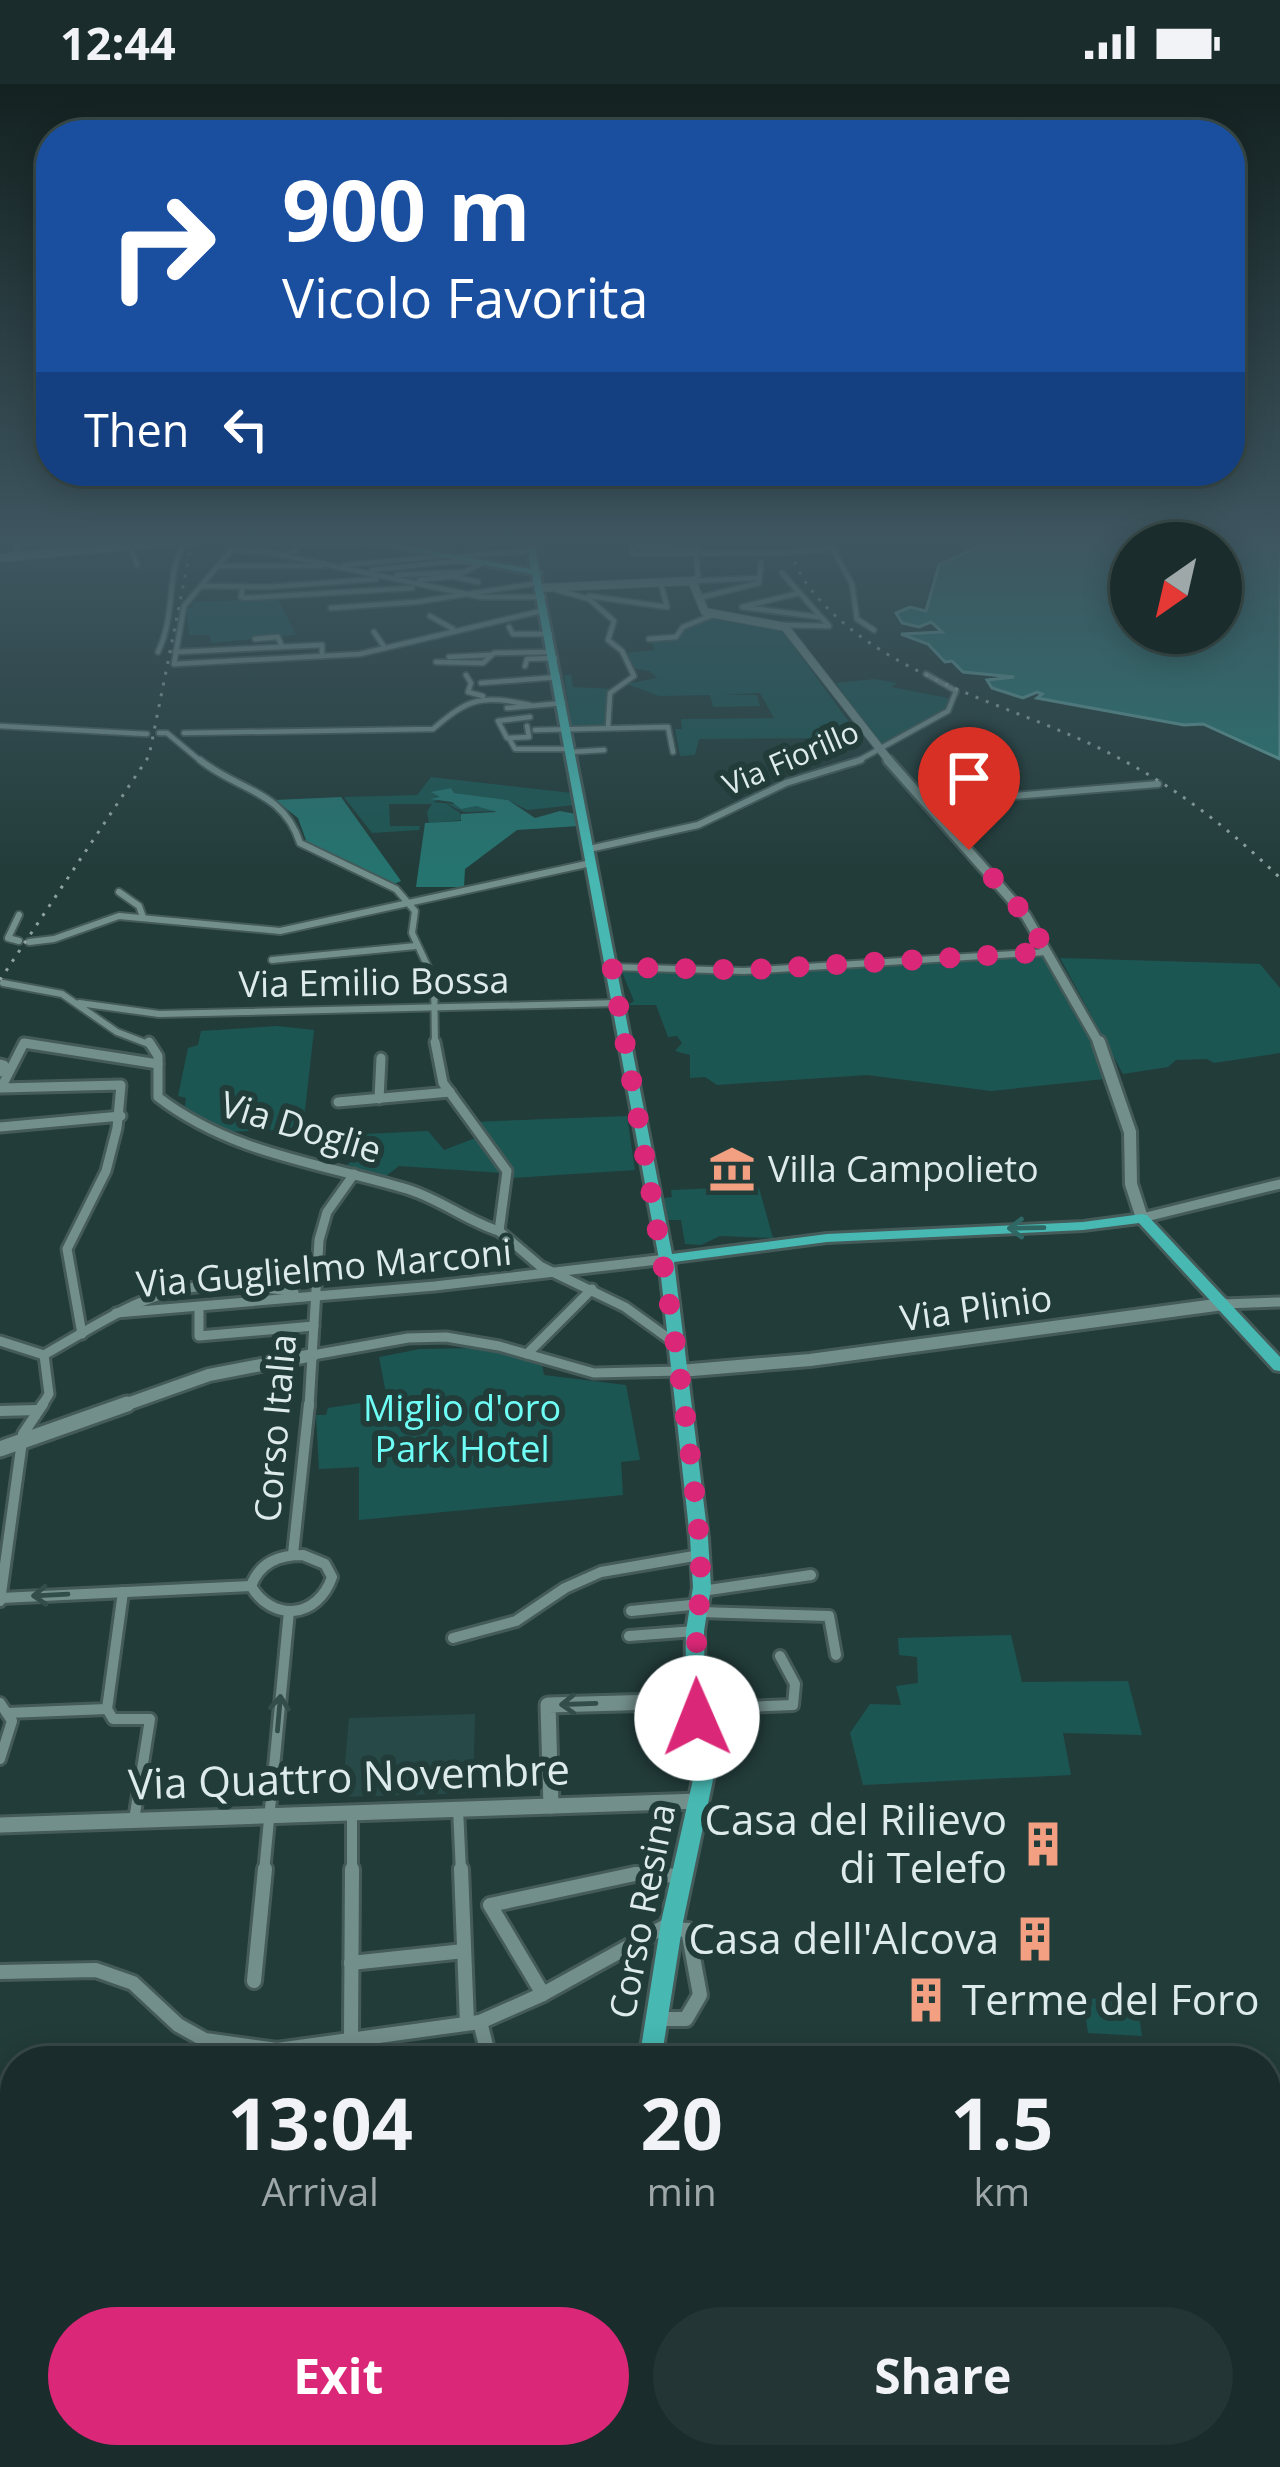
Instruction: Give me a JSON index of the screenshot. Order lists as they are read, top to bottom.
{
  "streets": {
    "main road": ["Corso Resina"],
    "street": [
      "Via Fiorillo",
      "Via Emilio Bossa",
      "Via Doglie",
      "Via Guglielmo Marconi",
      "Via Plinio",
      "Corso Italia",
      "Via Quattro Novembre"
    ]
  },
  "crossings": [
    ["Via Fiorillo", "Corso Resina"],
    ["Via Emilio Bossa", "Via Doglie"],
    ["Via Emilio Bossa", "Corso Resina"],
    ["Via Doglie", "Via Guglielmo Marconi"],
    ["Via Doglie", "Corso Italia"],
    ["Via Guglielmo Marconi", "Corso Italia"],
    ["Via Guglielmo Marconi", "Corso Resina"],
    ["Via Plinio", "Corso Resina"],
    ["Via Quattro Novembre", "Corso Resina"]
  ],
  "parks": ["Miglio d'oro Park Hotel"],
  "places": {
    "museum": ["Villa Campolieto"],
    "building": ["Casa del Rilievo di Telefo", "Casa dell'Alcova", "Terme del Foro"]
  },
  "north": "bottom left",
  "page": {
    "status": "12:44",
    "turn": ["900 m", "Vicolo Favorita"],
    "then": "Then",
    "eta": [
      "13:04",
      "Arrival",
      "20",
      "min",
      "1.5",
      "km"
    ],
    "buttons": ["Exit", "Share"]
  }
}
